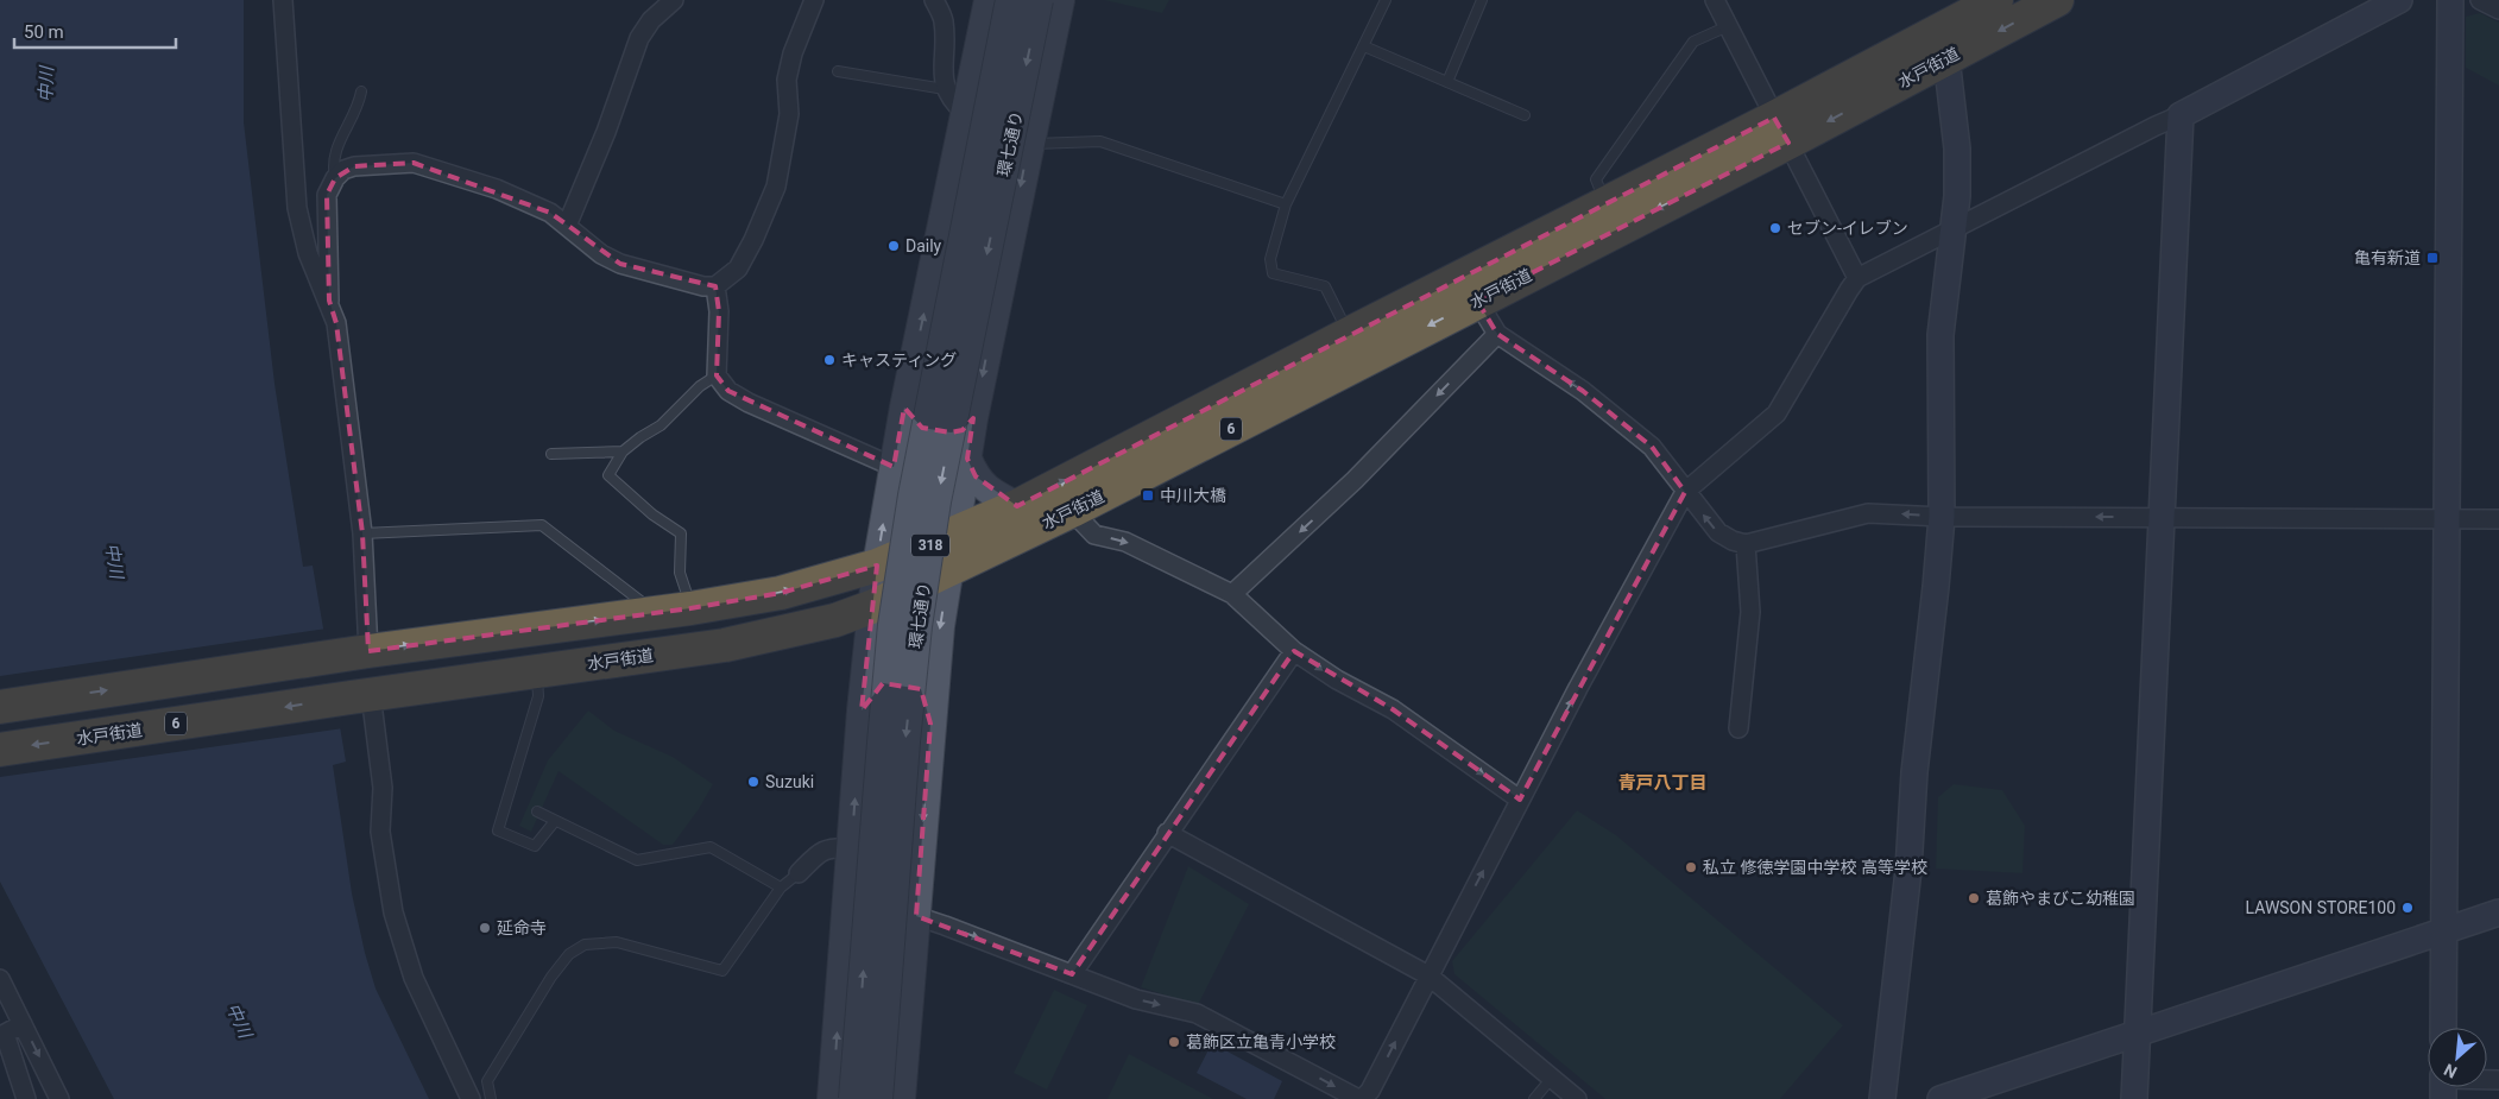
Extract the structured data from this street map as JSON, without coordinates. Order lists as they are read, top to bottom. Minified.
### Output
{"streets":{"highway":["水戸街道","6"],"main road":["環七通り","318"]},"districts":["青戸八丁目"],"water":["中川"],"places":{"other":["セブン-イレブン","Daily","キャスティング","Suzuki","私立 修徳学園中学校 高等学校","葛飾やまびこ幼稚園","LAWSON STORE100","延命寺","葛飾区立亀青小学校"],"transit":["亀有新道","中川大橋"]},"scale_bar":"50 m","north":"bottom left"}
